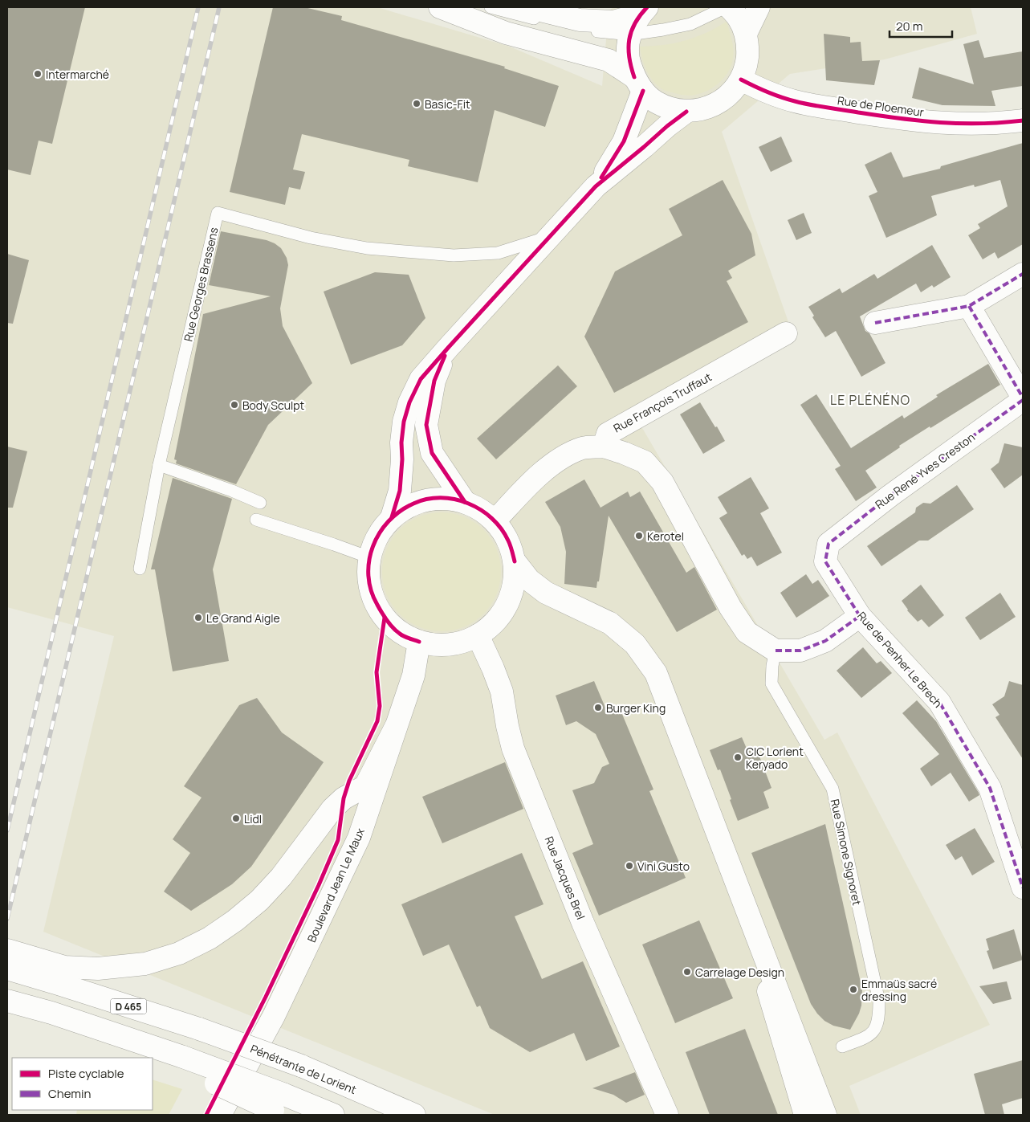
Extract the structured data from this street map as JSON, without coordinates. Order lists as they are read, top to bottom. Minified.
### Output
{"streets":{"main road":["Rue de Ploemeur","Rue François Truffaut","Rue René Yves Creston","Rue de Penher Le Brech","Rue Jacques Brel","Boulevard Jean Le Maux","D 465","Pénétrante de Lorient"],"lane":["Rue Georges Brassens","Rue Simone Signoret"]},"crossings":[["Rue René Yves Creston","Rue de Penher Le Brech"]],"districts":["LE PLÉNÉNO"],"places":["Intermarché","Basic-Fit","Body Sculpt","Kerotel","Le Grand Aigle","Burger King","CIC Lorient Keryado","Lidl","Vini Gusto","Carrelage Design","Emmaüs sacré dressing"],"legend":["Piste cyclable","Chemin"],"scale_bar":"20 m"}
